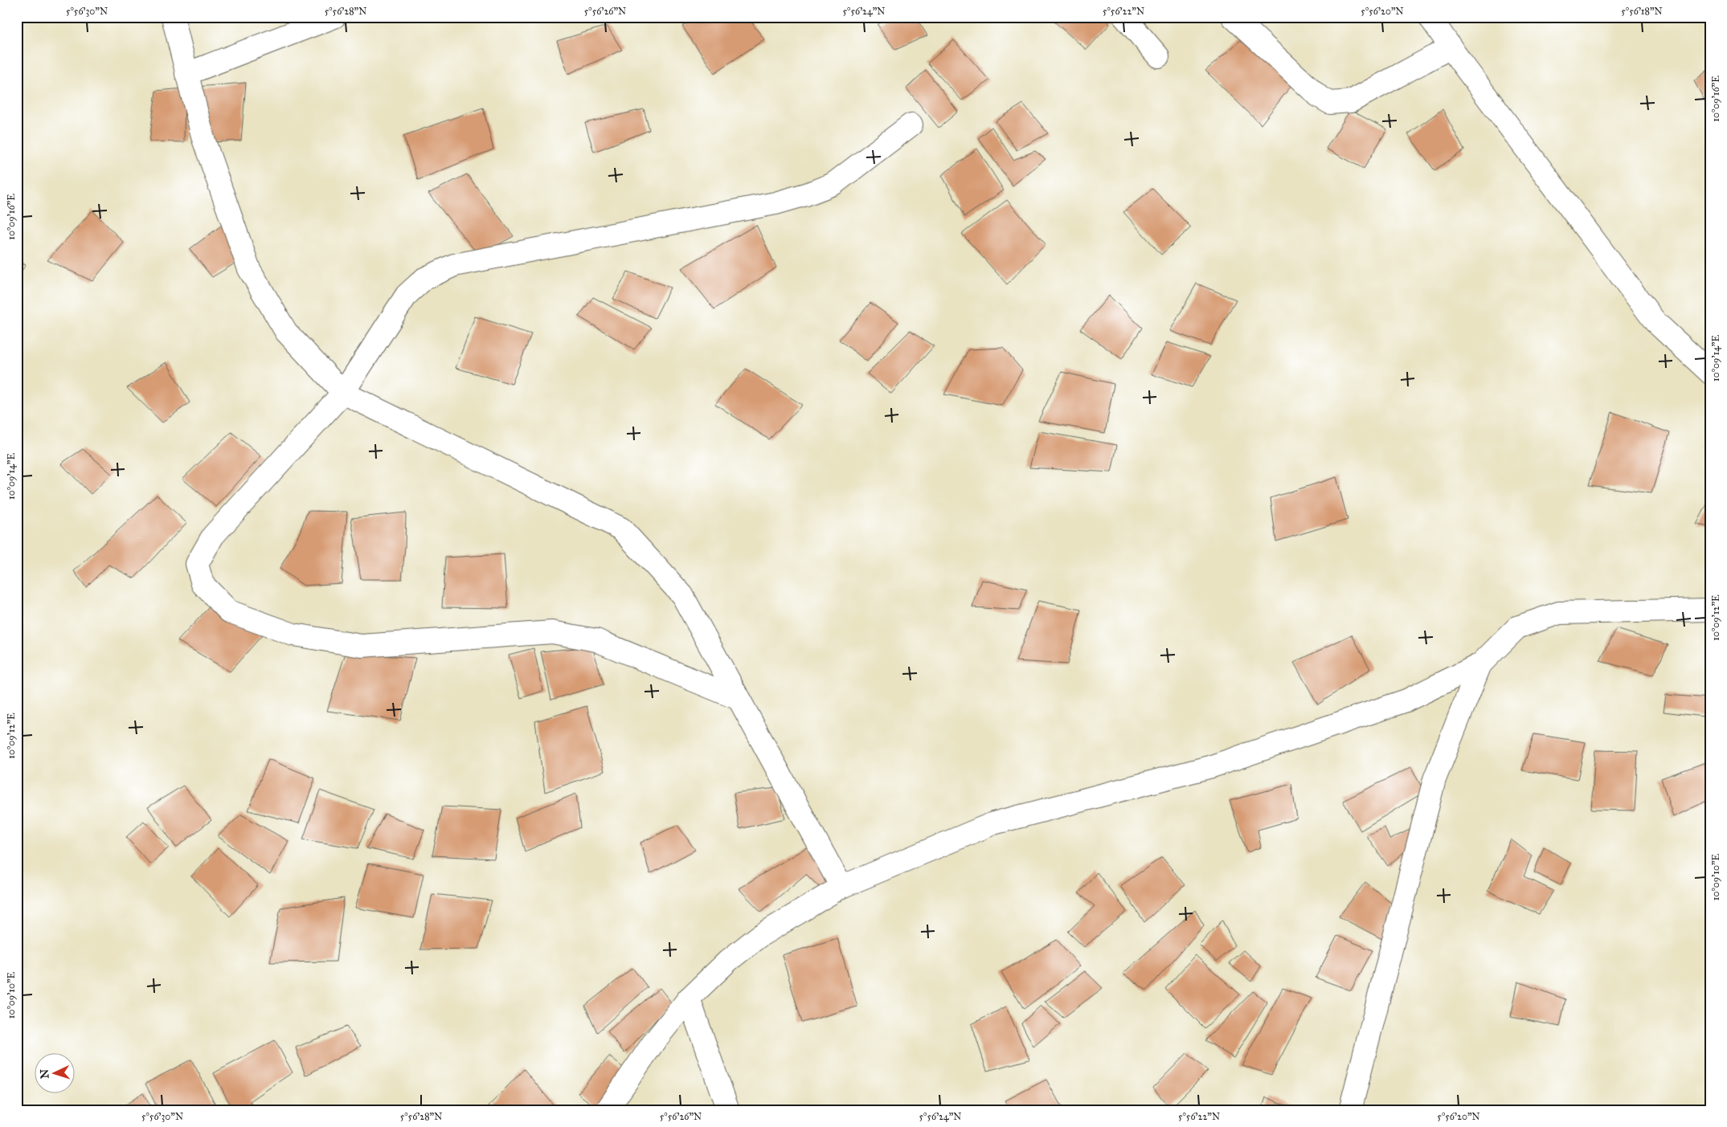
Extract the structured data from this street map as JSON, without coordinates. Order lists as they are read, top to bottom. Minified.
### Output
{"north":"left","coordinates":["5°56'30\"N","5°56'28\"N","5°56'26\"N","5°56'24\"N","5°56'22\"N","5°56'20\"N","5°56'18\"N","10°09'16\"E","10°09'14\"E","10°09'12\"E","10°09'10\"E"]}
